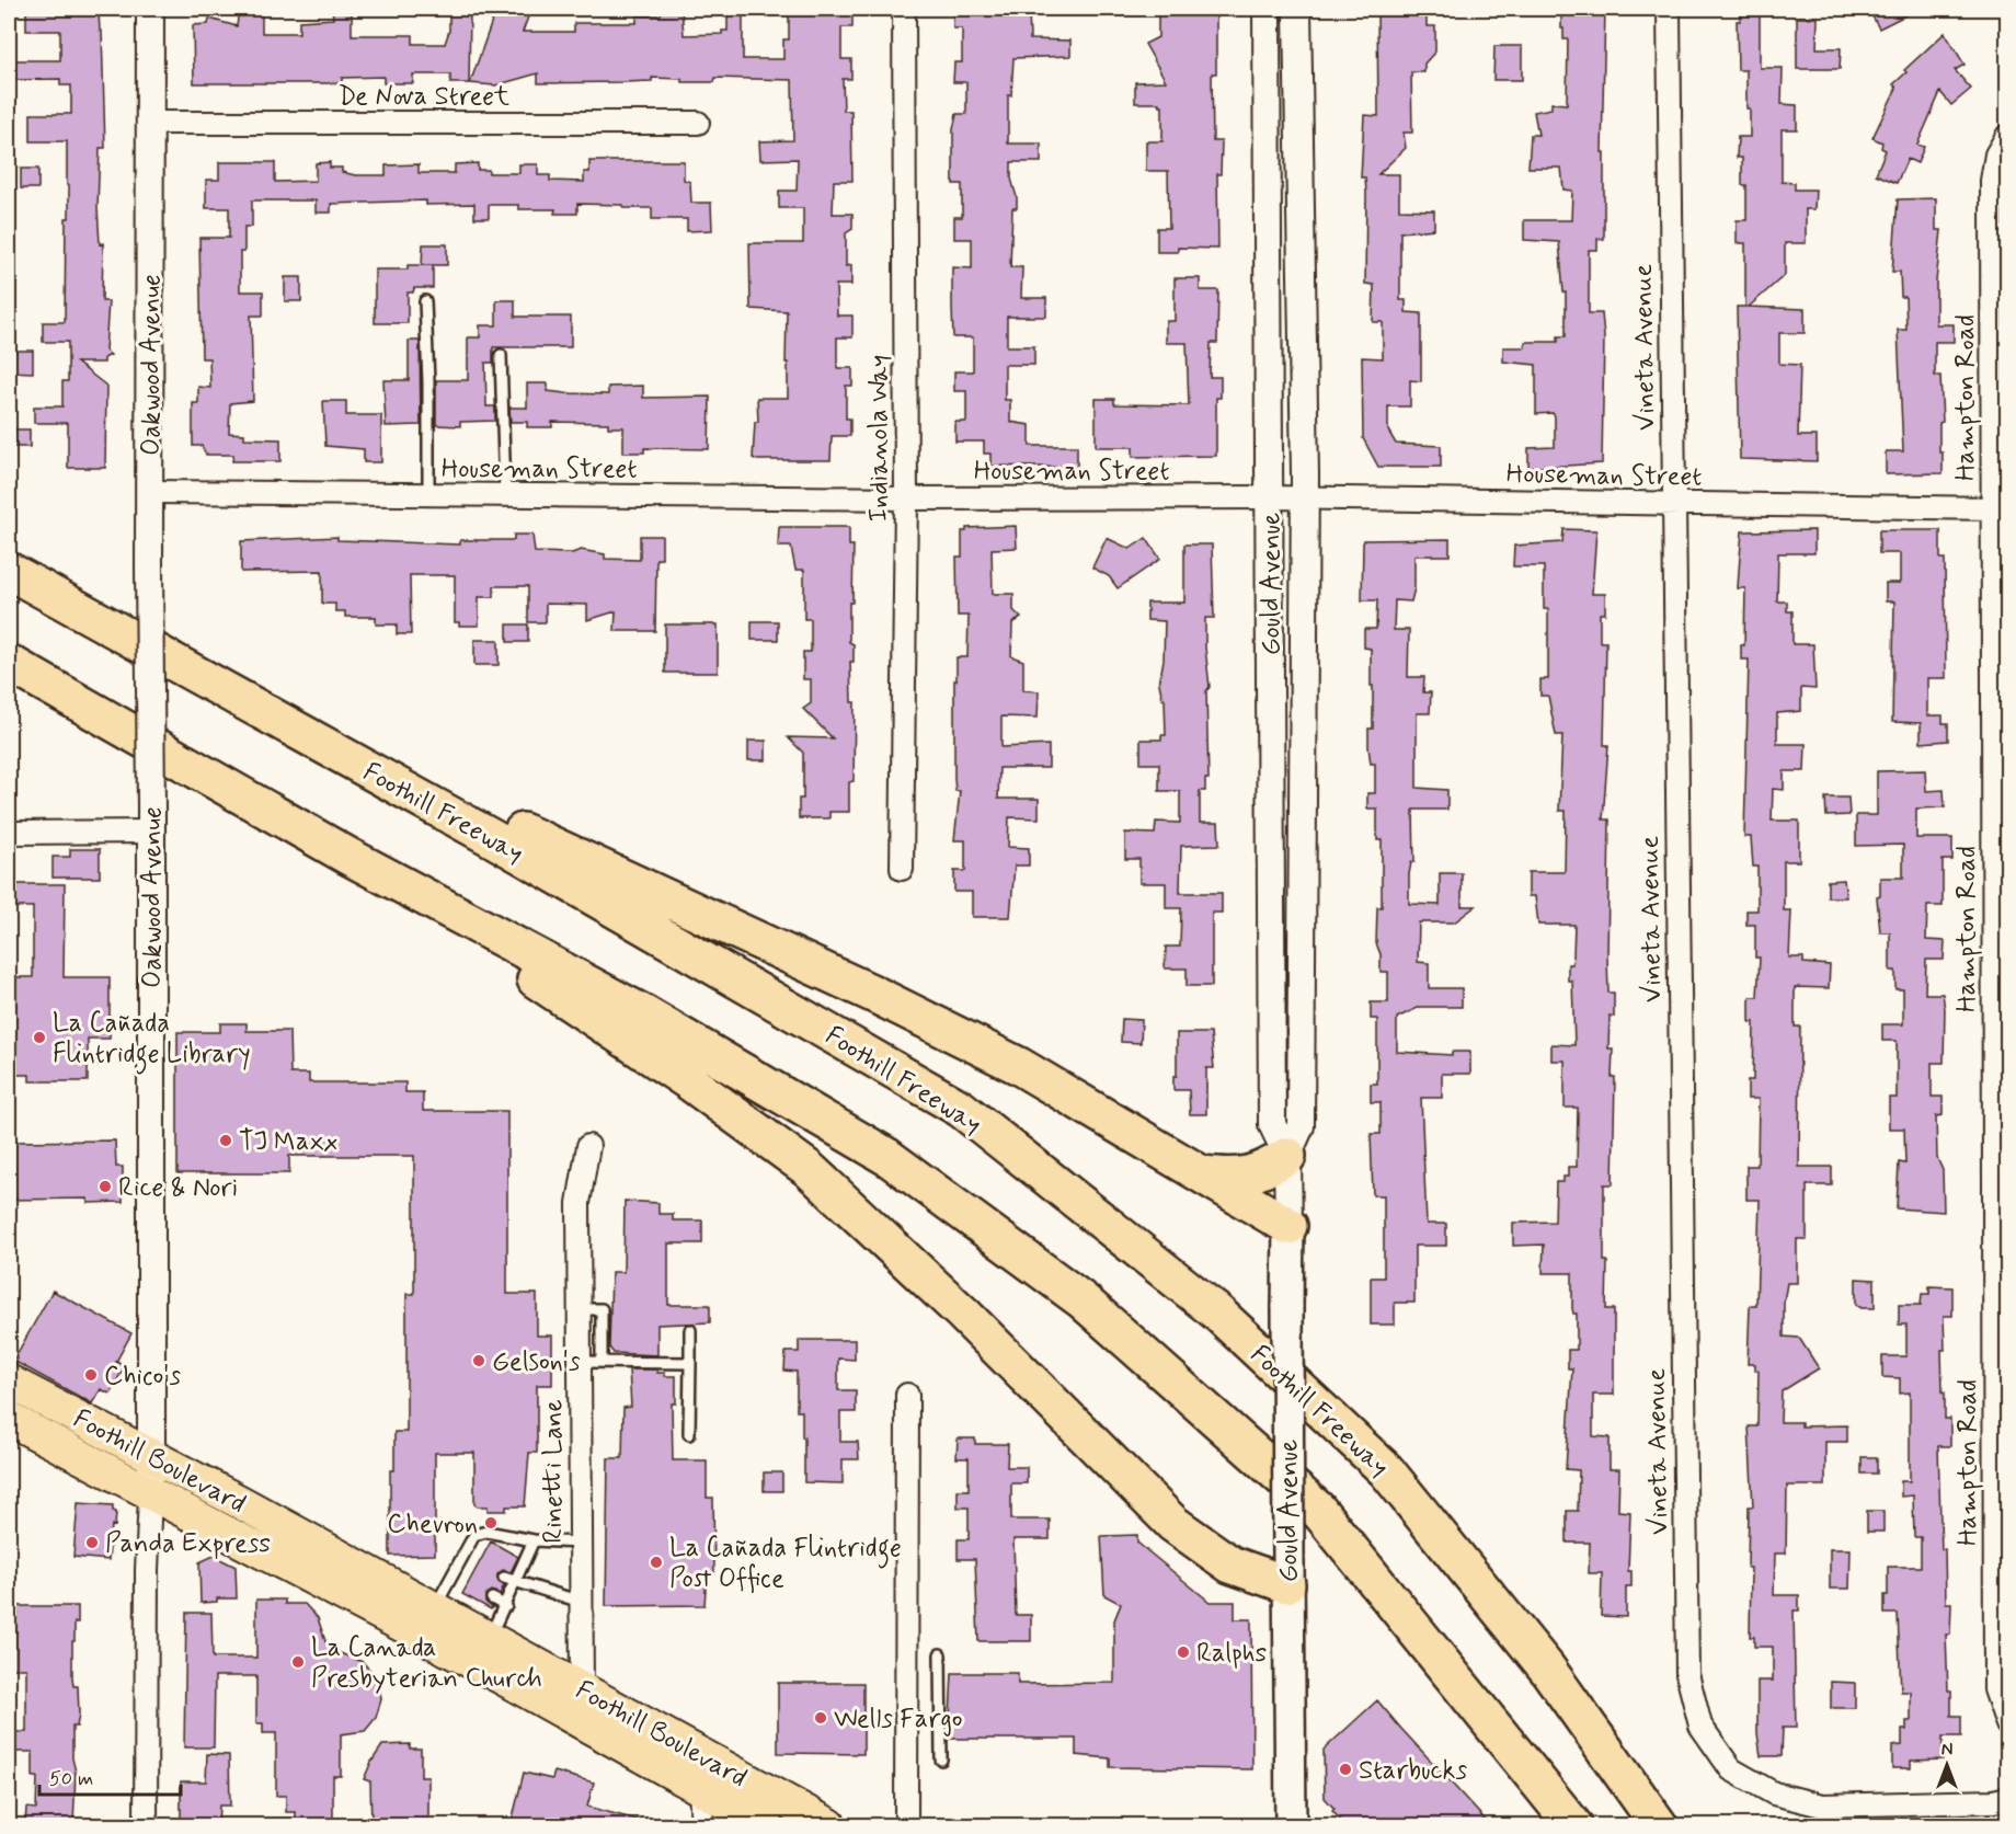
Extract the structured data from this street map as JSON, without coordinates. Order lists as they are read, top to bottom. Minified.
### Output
{"streets":{"highway":["Foothill Freeway"],"main road":["Gould Avenue","Foothill Boulevard"],"street":["De Nova Street","Vineta Avenue","Oakwood Avenue","Hampton Road","Indianola Way","Houseman Street","Rinetti Lane"]},"crossings":[["De Nova Street","Oakwood Avenue"],["Vineta Avenue","Houseman Street"],["Oakwood Avenue","Houseman Street"],["Oakwood Avenue","Foothill Boulevard"],["Hampton Road","Houseman Street"],["Indianola Way","Houseman Street"],["Houseman Street","Gould Avenue"],["Foothill Boulevard","Rinetti Lane"]],"places":["La Cañada Flintridge Library","TJ Maxx","Rice & Nori","Gelson's","Chico's","Chevron","Panda Express","La Cañada Flintridge Post Office","Ralphs","La Canada Presbyterian Church","Wells Fargo","Starbucks"],"scale_bar":"50 m","north":"top"}
